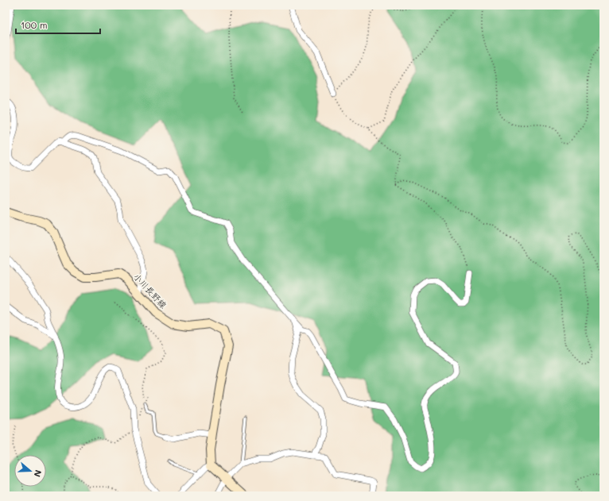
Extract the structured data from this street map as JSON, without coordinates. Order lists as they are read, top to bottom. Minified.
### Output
{"streets":{"main road":["小川長野線"]},"scale_bar":"100 m","north":"right"}
